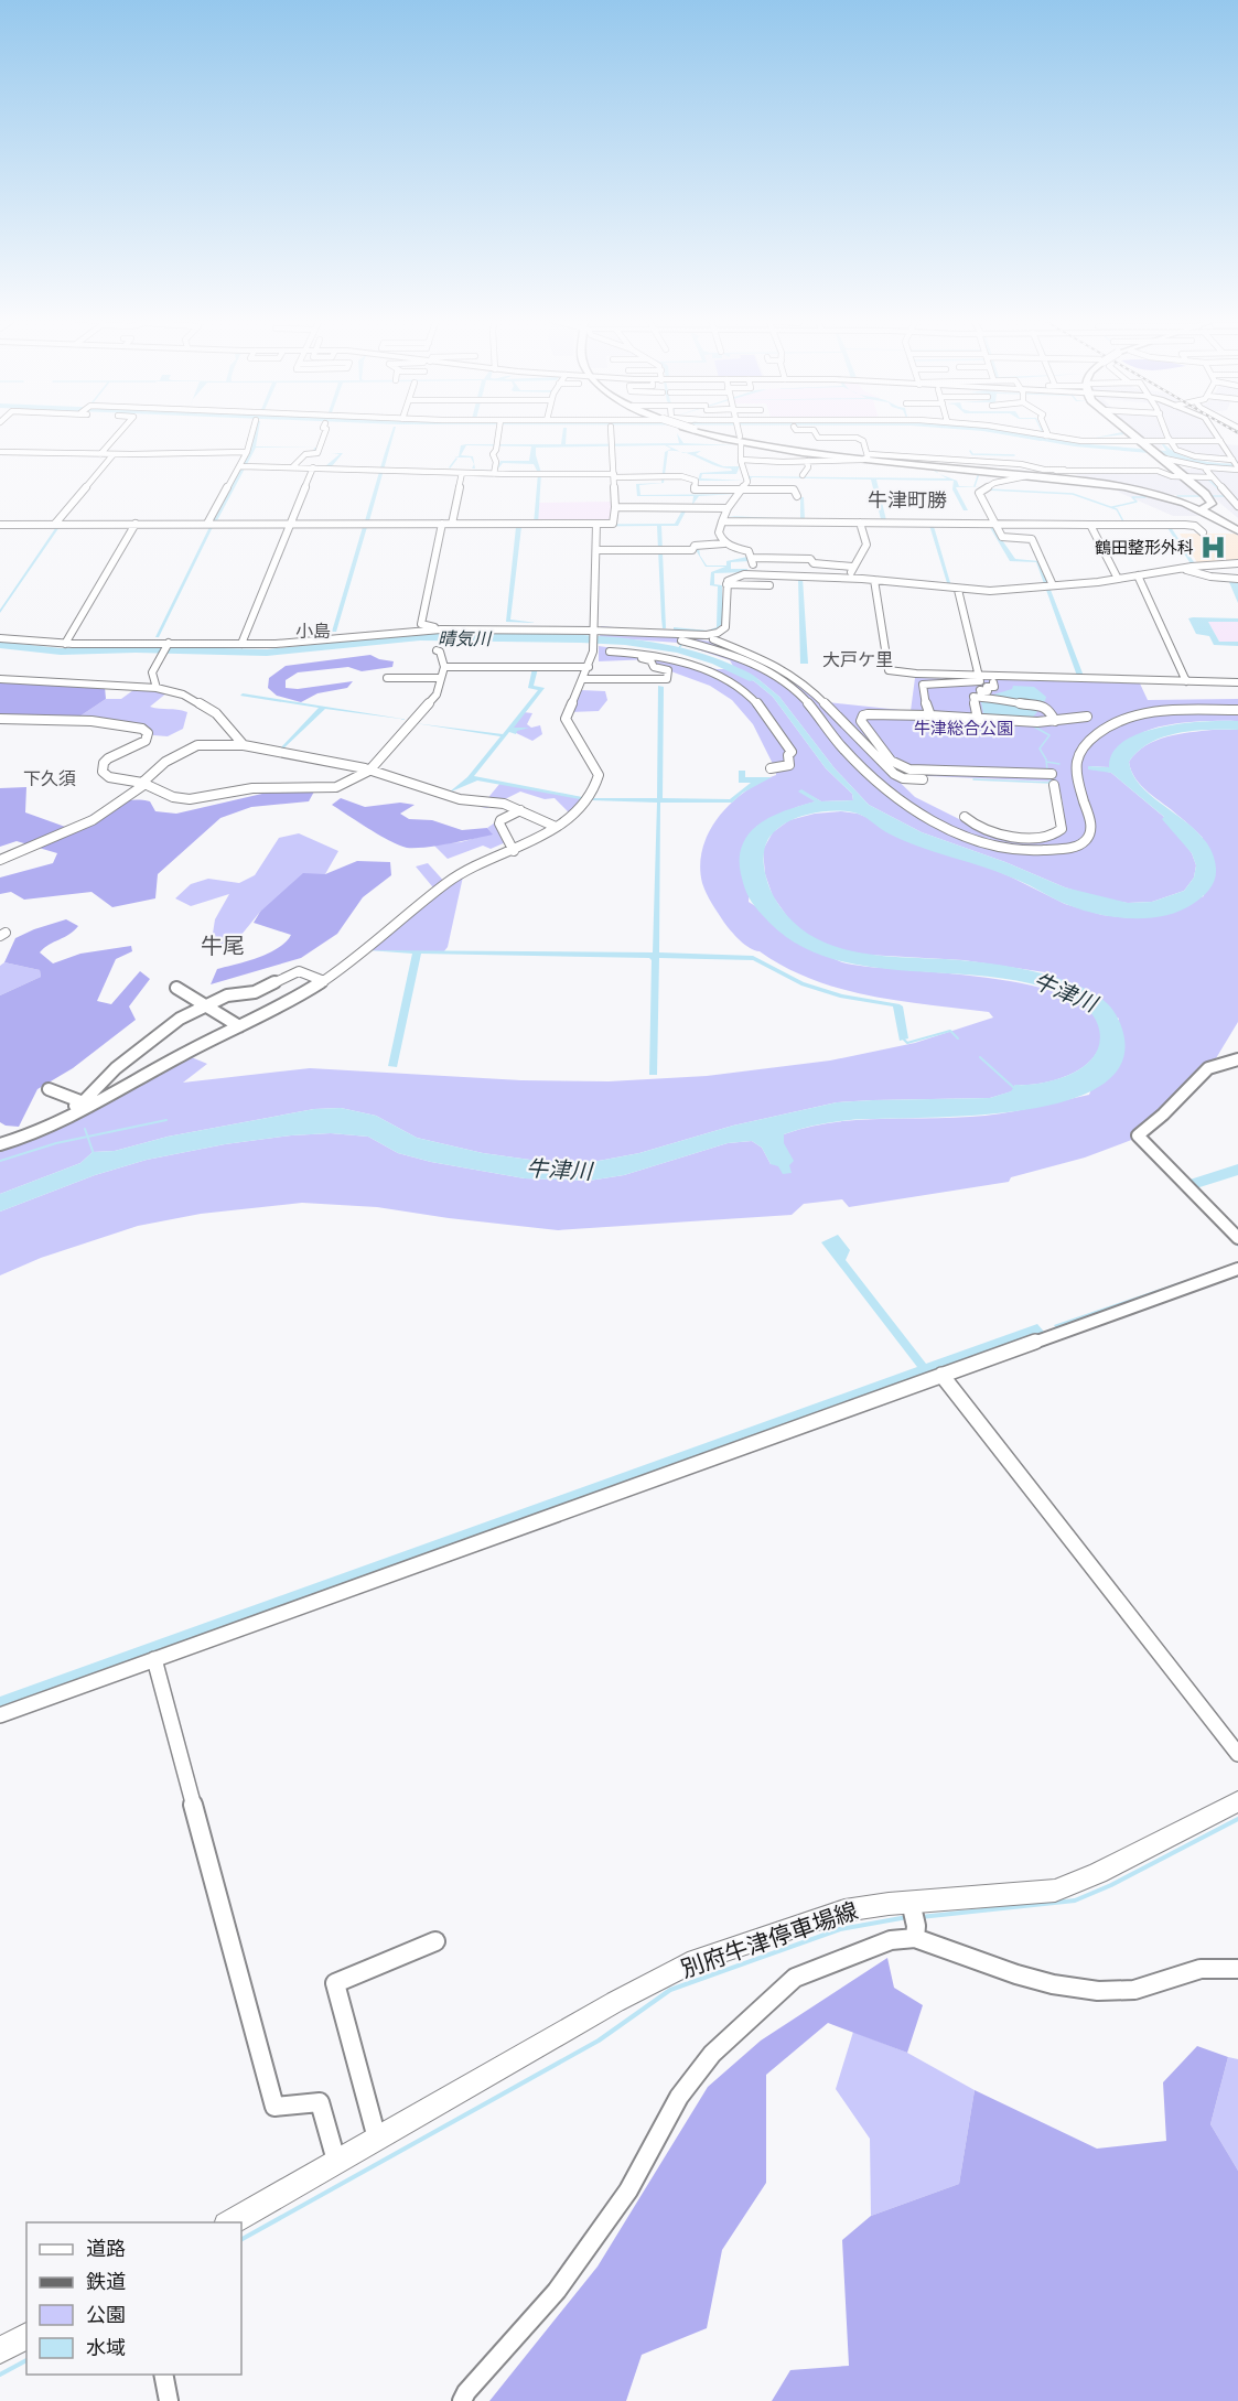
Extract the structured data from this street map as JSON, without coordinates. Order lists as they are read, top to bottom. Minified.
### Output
{"streets":{"main road":["別府牛津停車場線"]},"districts":["牛津町勝","小島","大戸ケ里","下久須","牛尾"],"water":["晴気川","牛津川"],"parks":["牛津総合公園"],"places":{"hospital":["鶴田整形外科"]},"legend":["道路","鉄道","公園","水域"]}
